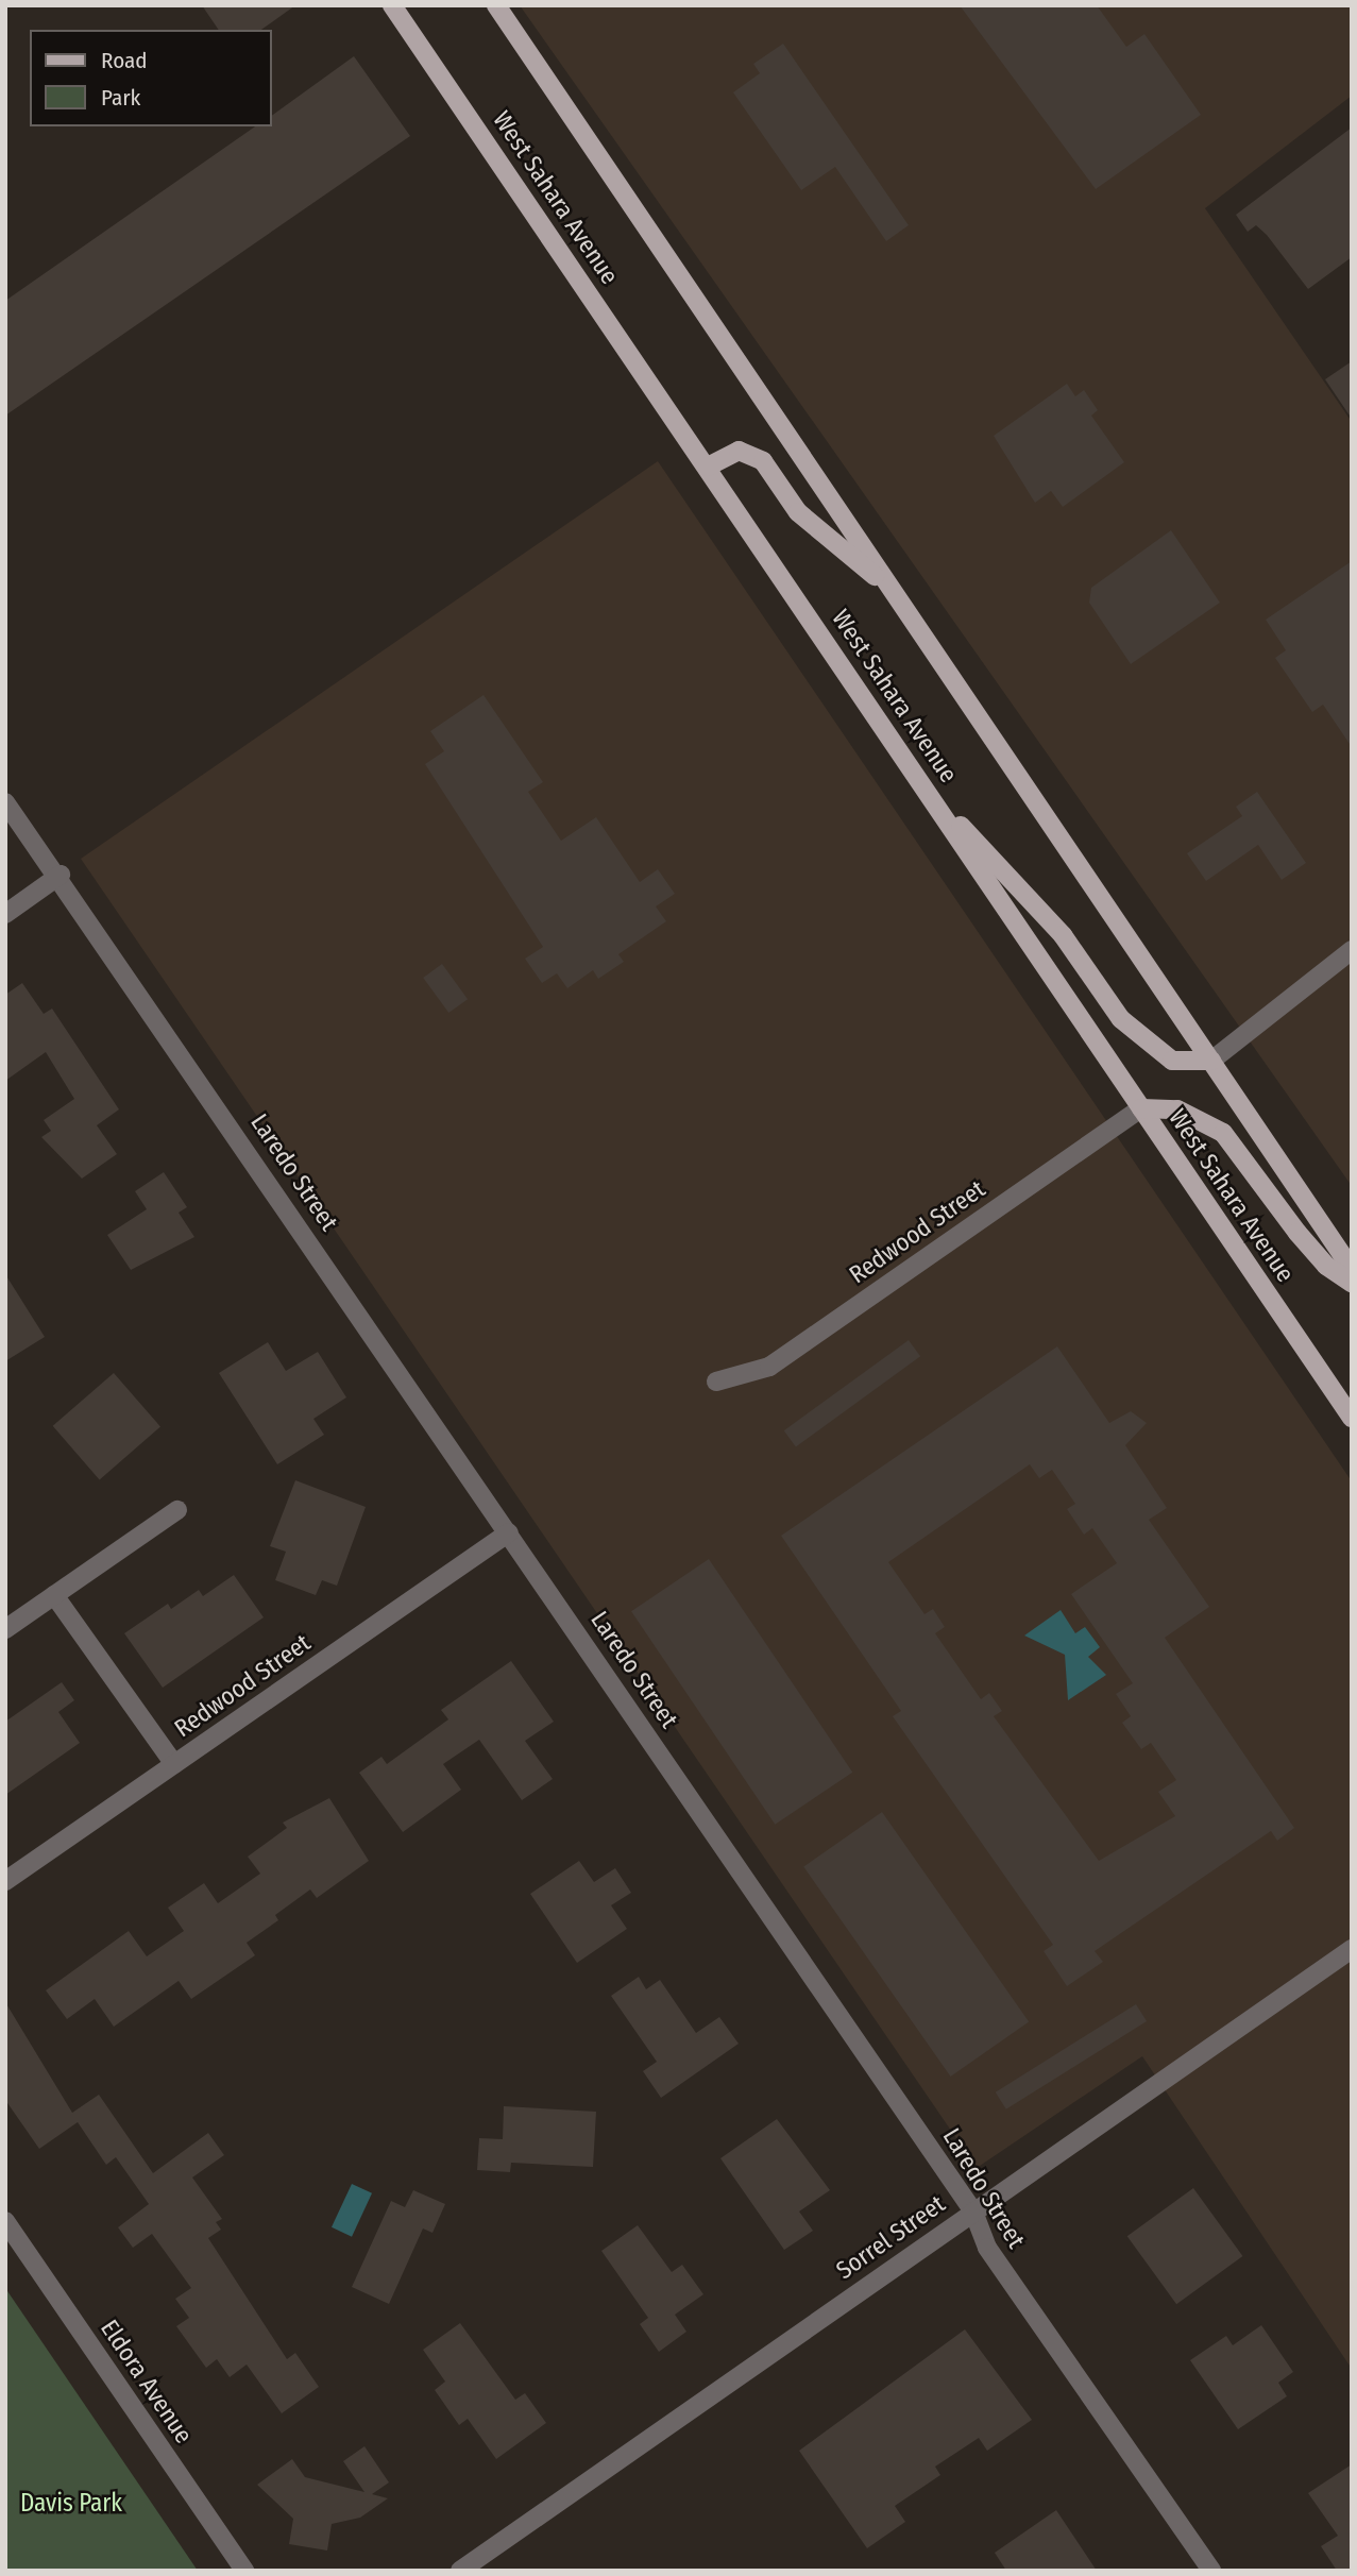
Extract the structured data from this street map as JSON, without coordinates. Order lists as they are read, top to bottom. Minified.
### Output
{"streets":{"main road":["West Sahara Avenue"],"street":["Laredo Street","Redwood Street","Sorrel Street","Eldora Avenue"]},"crossings":[["West Sahara Avenue","Redwood Street"],["Laredo Street","Redwood Street"],["Laredo Street","Sorrel Street"]],"parks":["Davis Park"],"legend":["Road","Park"]}
